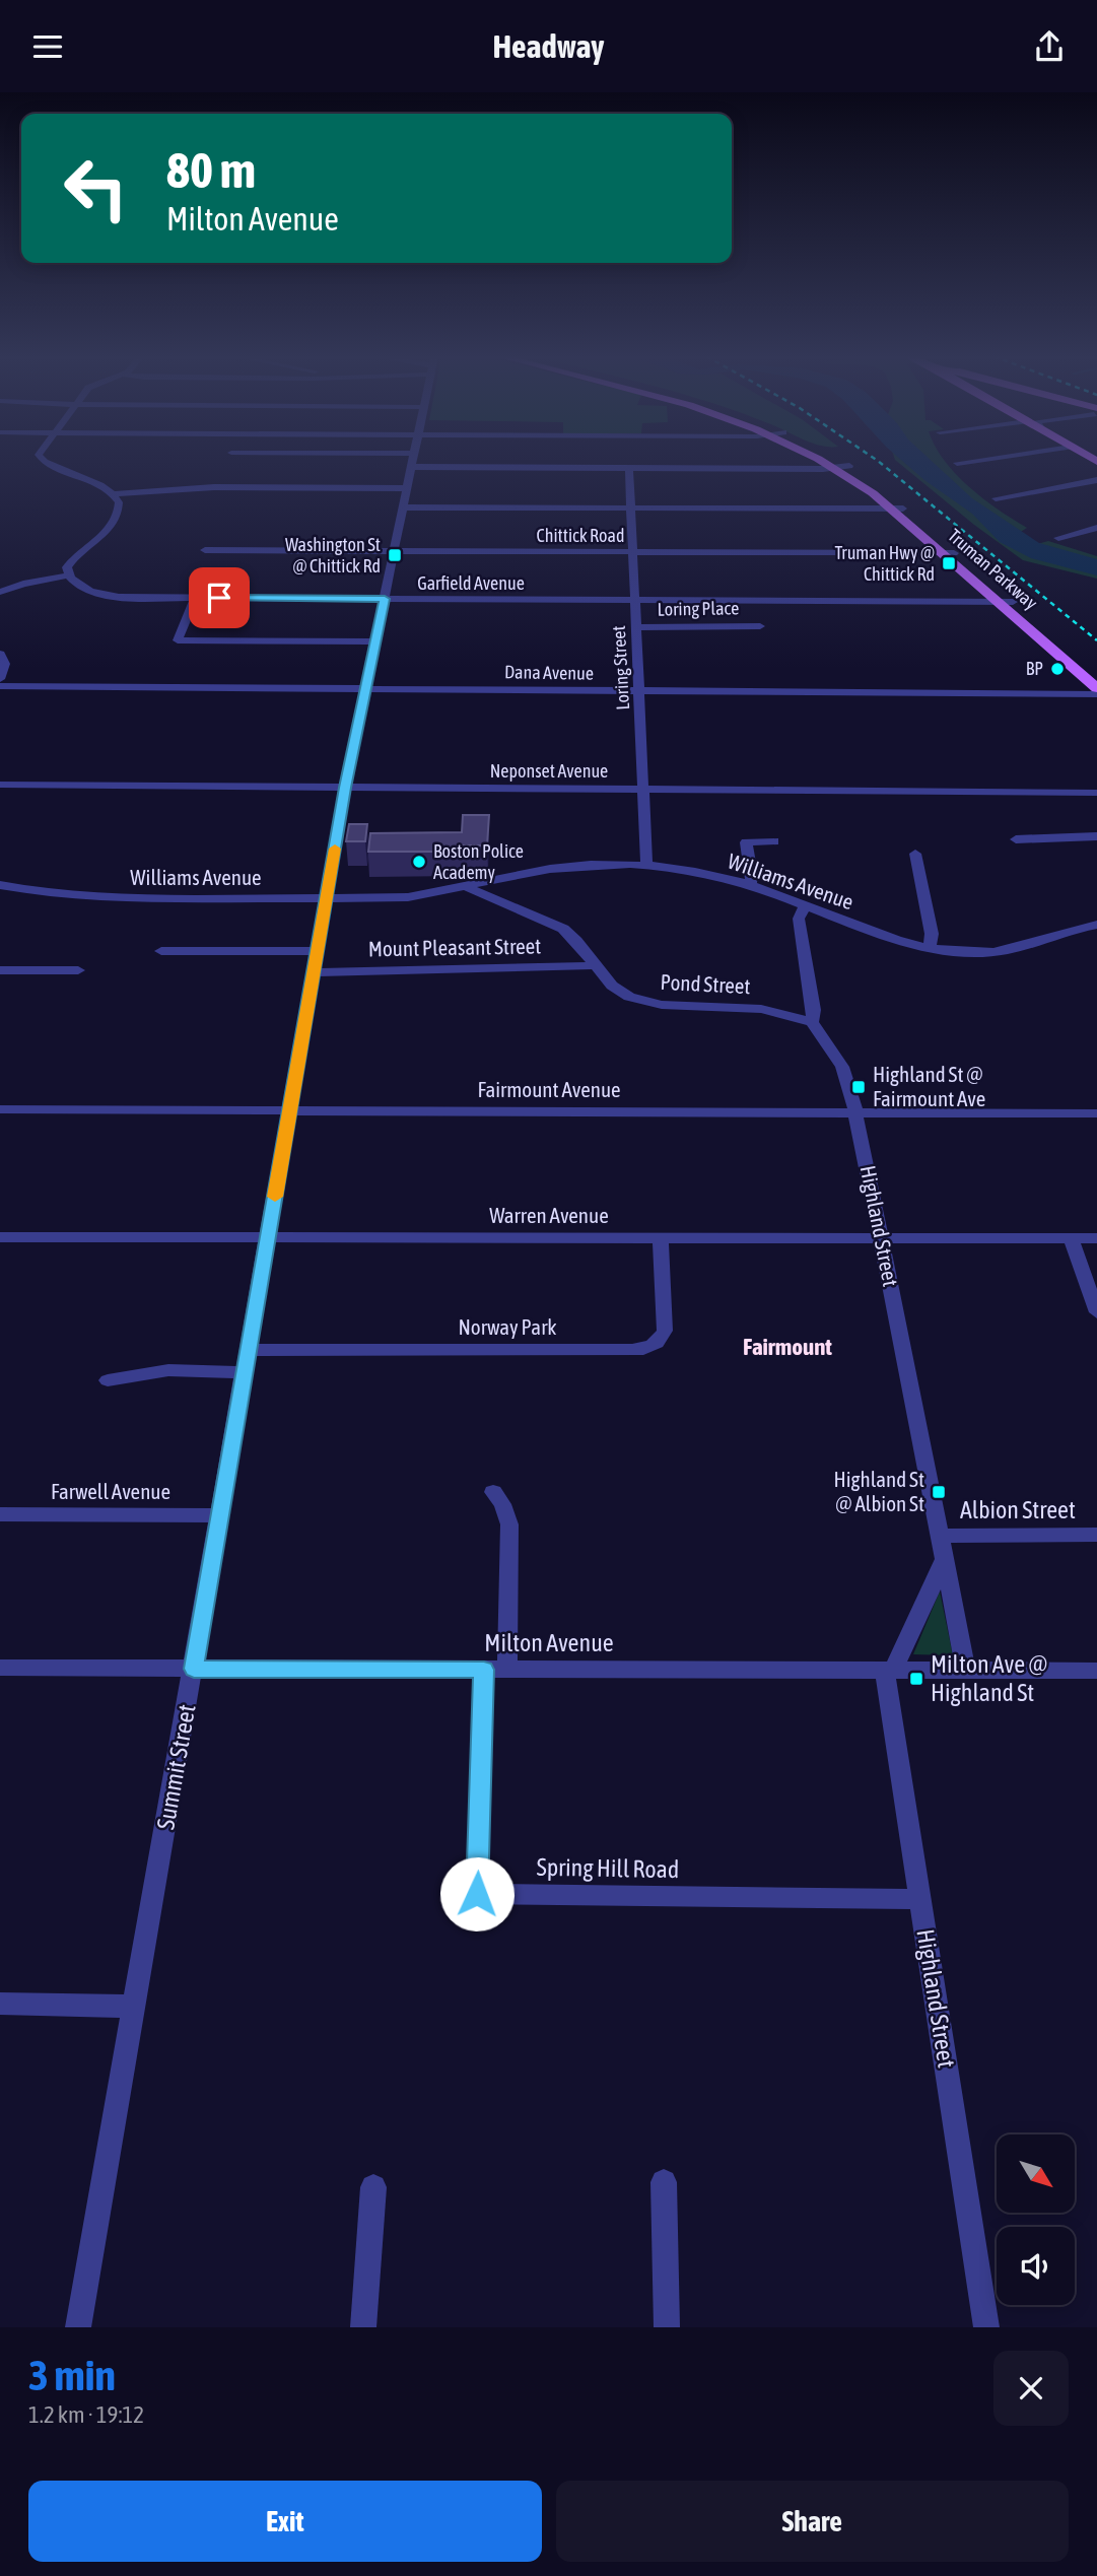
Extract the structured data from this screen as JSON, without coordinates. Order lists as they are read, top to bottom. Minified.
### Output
{"streets":{"main road":["Truman Parkway"],"street":["Chittick Road","Garfield Avenue","Loring Place","Loring Street","Dana Avenue","Neponset Avenue","Williams Avenue","Mount Pleasant Street","Pond Street","Fairmount Avenue","Warren Avenue","Highland Street","Norway Park","Farwell Avenue","Albion Street","Milton Avenue","Summit Street","Spring Hill Road"]},"crossings":[["Chittick Road","Truman Parkway"],["Chittick Road","Loring Street"],["Chittick Road","Summit Street"],["Truman Parkway","Garfield Avenue"],["Garfield Avenue","Loring Street"],["Garfield Avenue","Summit Street"],["Loring Place","Loring Street"],["Loring Street","Dana Avenue"],["Loring Street","Neponset Avenue"],["Loring Street","Williams Avenue"],["Dana Avenue","Summit Street"],["Neponset Avenue","Summit Street"],["Williams Avenue","Pond Street"],["Williams Avenue","Summit Street"],["Mount Pleasant Street","Pond Street"],["Mount Pleasant Street","Summit Street"],["Pond Street","Highland Street"],["Fairmount Avenue","Highland Street"],["Fairmount Avenue","Summit Street"],["Warren Avenue","Highland Street"],["Warren Avenue","Norway Park"],["Warren Avenue","Summit Street"],["Highland Street","Albion Street"],["Highland Street","Milton Avenue"],["Highland Street","Spring Hill Road"],["Norway Park","Summit Street"],["Farwell Avenue","Summit Street"],["Milton Avenue","Summit Street"],["Milton Avenue","Spring Hill Road"]],"districts":["Fairmount"],"places":{"transit":["Washington St @ Chittick Rd","Truman Hwy @ Chittick Rd","Highland St @ Fairmount Ave","Highland St @ Albion St","Milton Ave @ Highland St"],"other":["BP","Boston Police Academy"]},"north":"bottom right","page":{"header":"Headway","turn":["80 m","Milton Avenue"],"heading":["3 min","1.2 km · 19:12"],"buttons":["Exit","Share"]}}
